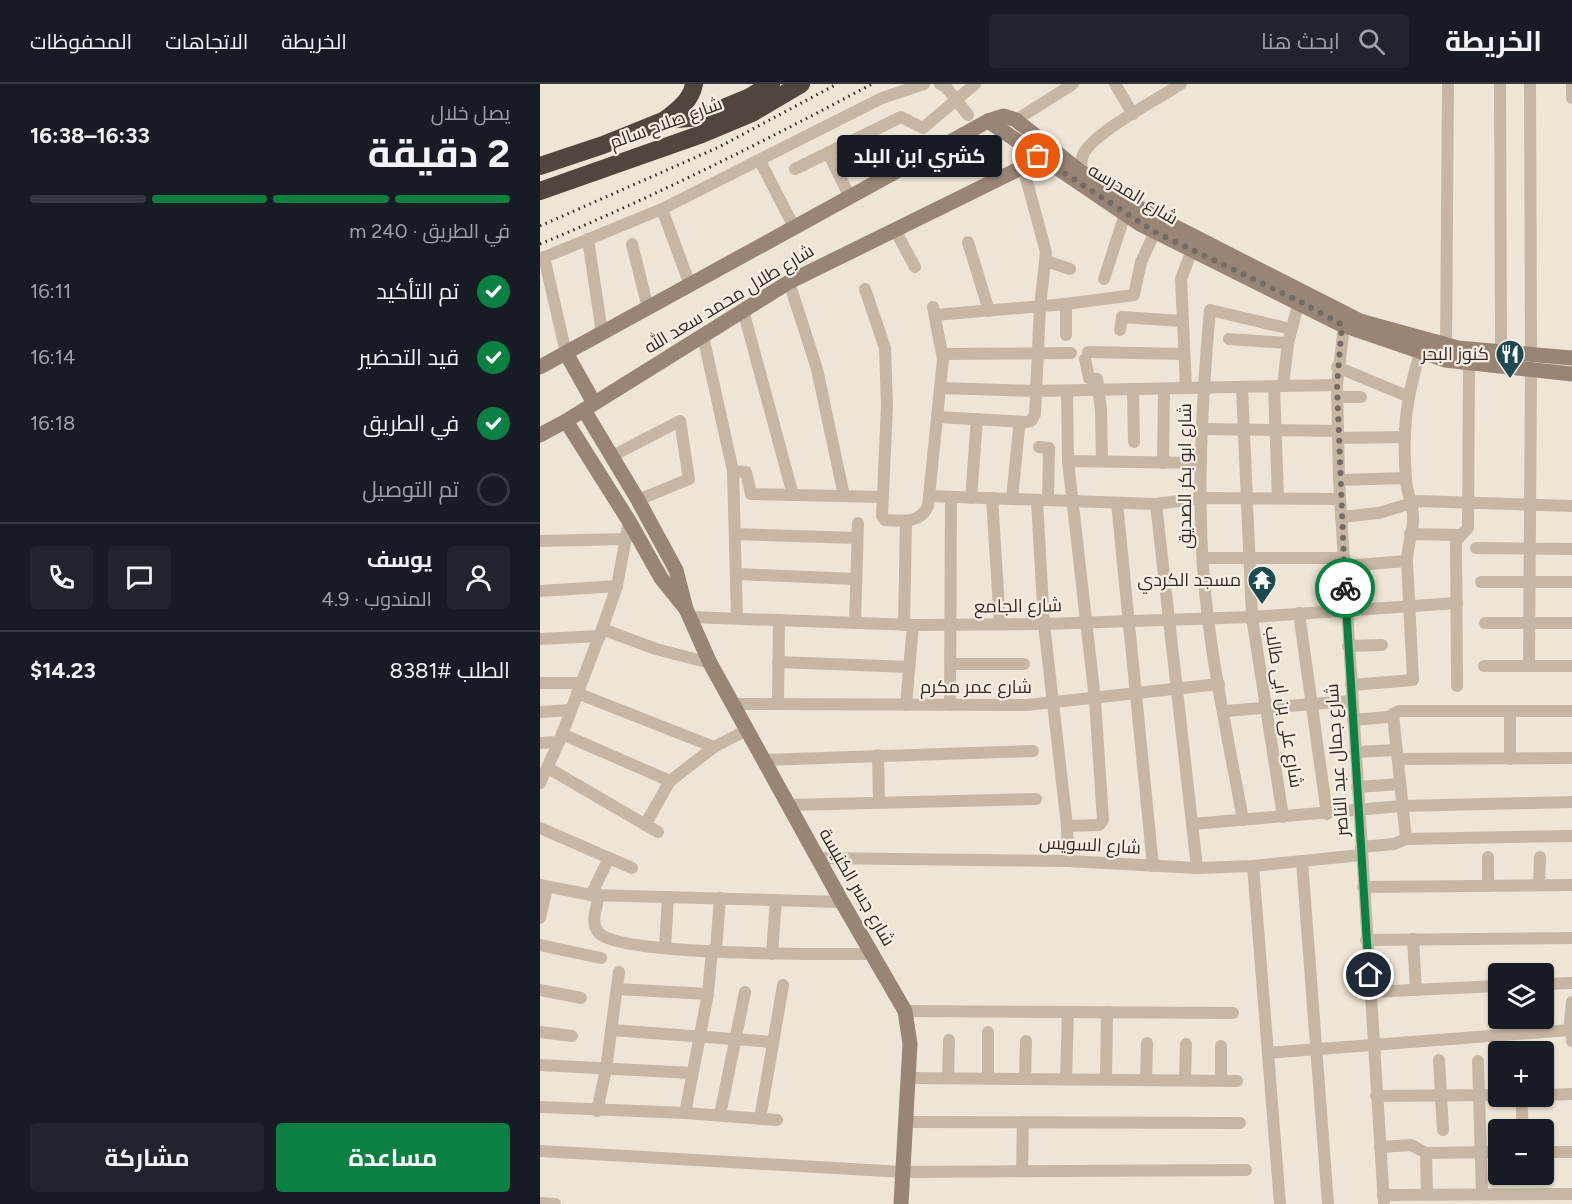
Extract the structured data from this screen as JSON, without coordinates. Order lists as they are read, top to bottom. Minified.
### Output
{"streets":{"highway":["شارع صلاح سالم"],"main road":["شارع المدرسه","شارع طلال محمد سعد الله","شارع جسر الكنيسة"],"street":["شارع ابو بكر الصديق","شارع الجامع","شارع عمر مكرم","شارع على بن ابى طالب","شارع جمال عبد الناصر","شارع السويس"]},"crossings":[["شارع المدرسه","شارع طلال محمد سعد الله"],["شارع المدرسه","شارع جمال عبد الناصر"],["شارع طلال محمد سعد الله","شارع جسر الكنيسة"],["شارع ابو بكر الصديق","شارع الجامع"],["شارع ابو بكر الصديق","شارع عمر مكرم"],["شارع الجامع","شارع على بن ابى طالب"],["شارع الجامع","شارع جمال عبد الناصر"],["شارع الجامع","شارع جسر الكنيسة"],["شارع عمر مكرم","شارع جسر الكنيسة"],["شارع جمال عبد الناصر","شارع السويس"],["شارع السويس","شارع جسر الكنيسة"]],"places":{"other":["كشري ابن البلد"],"restaurant":["كنوز البحر"],"temple":["مسجد الكردي"]},"page":{"header":"الخريطة","search":"ابحث هنا","nav":["الخريطة","الاتجاهات","المحفوظات"],"heading":["2 دقيقة","يصل خلال","16:33–16:38"],"panel":["يوسف","المندوب · 4.9","الطلب #8381","$14.23"],"bubble":"كشري ابن البلد","bar":"في الطريق · 240 m","list":[["تم التأكيد","16:11"],["قيد التحضير","16:14"],["في الطريق","16:18"],"تم التوصيل"],"map_buttons":["+","−"],"buttons":["مساعدة","مشاركة"]}}
